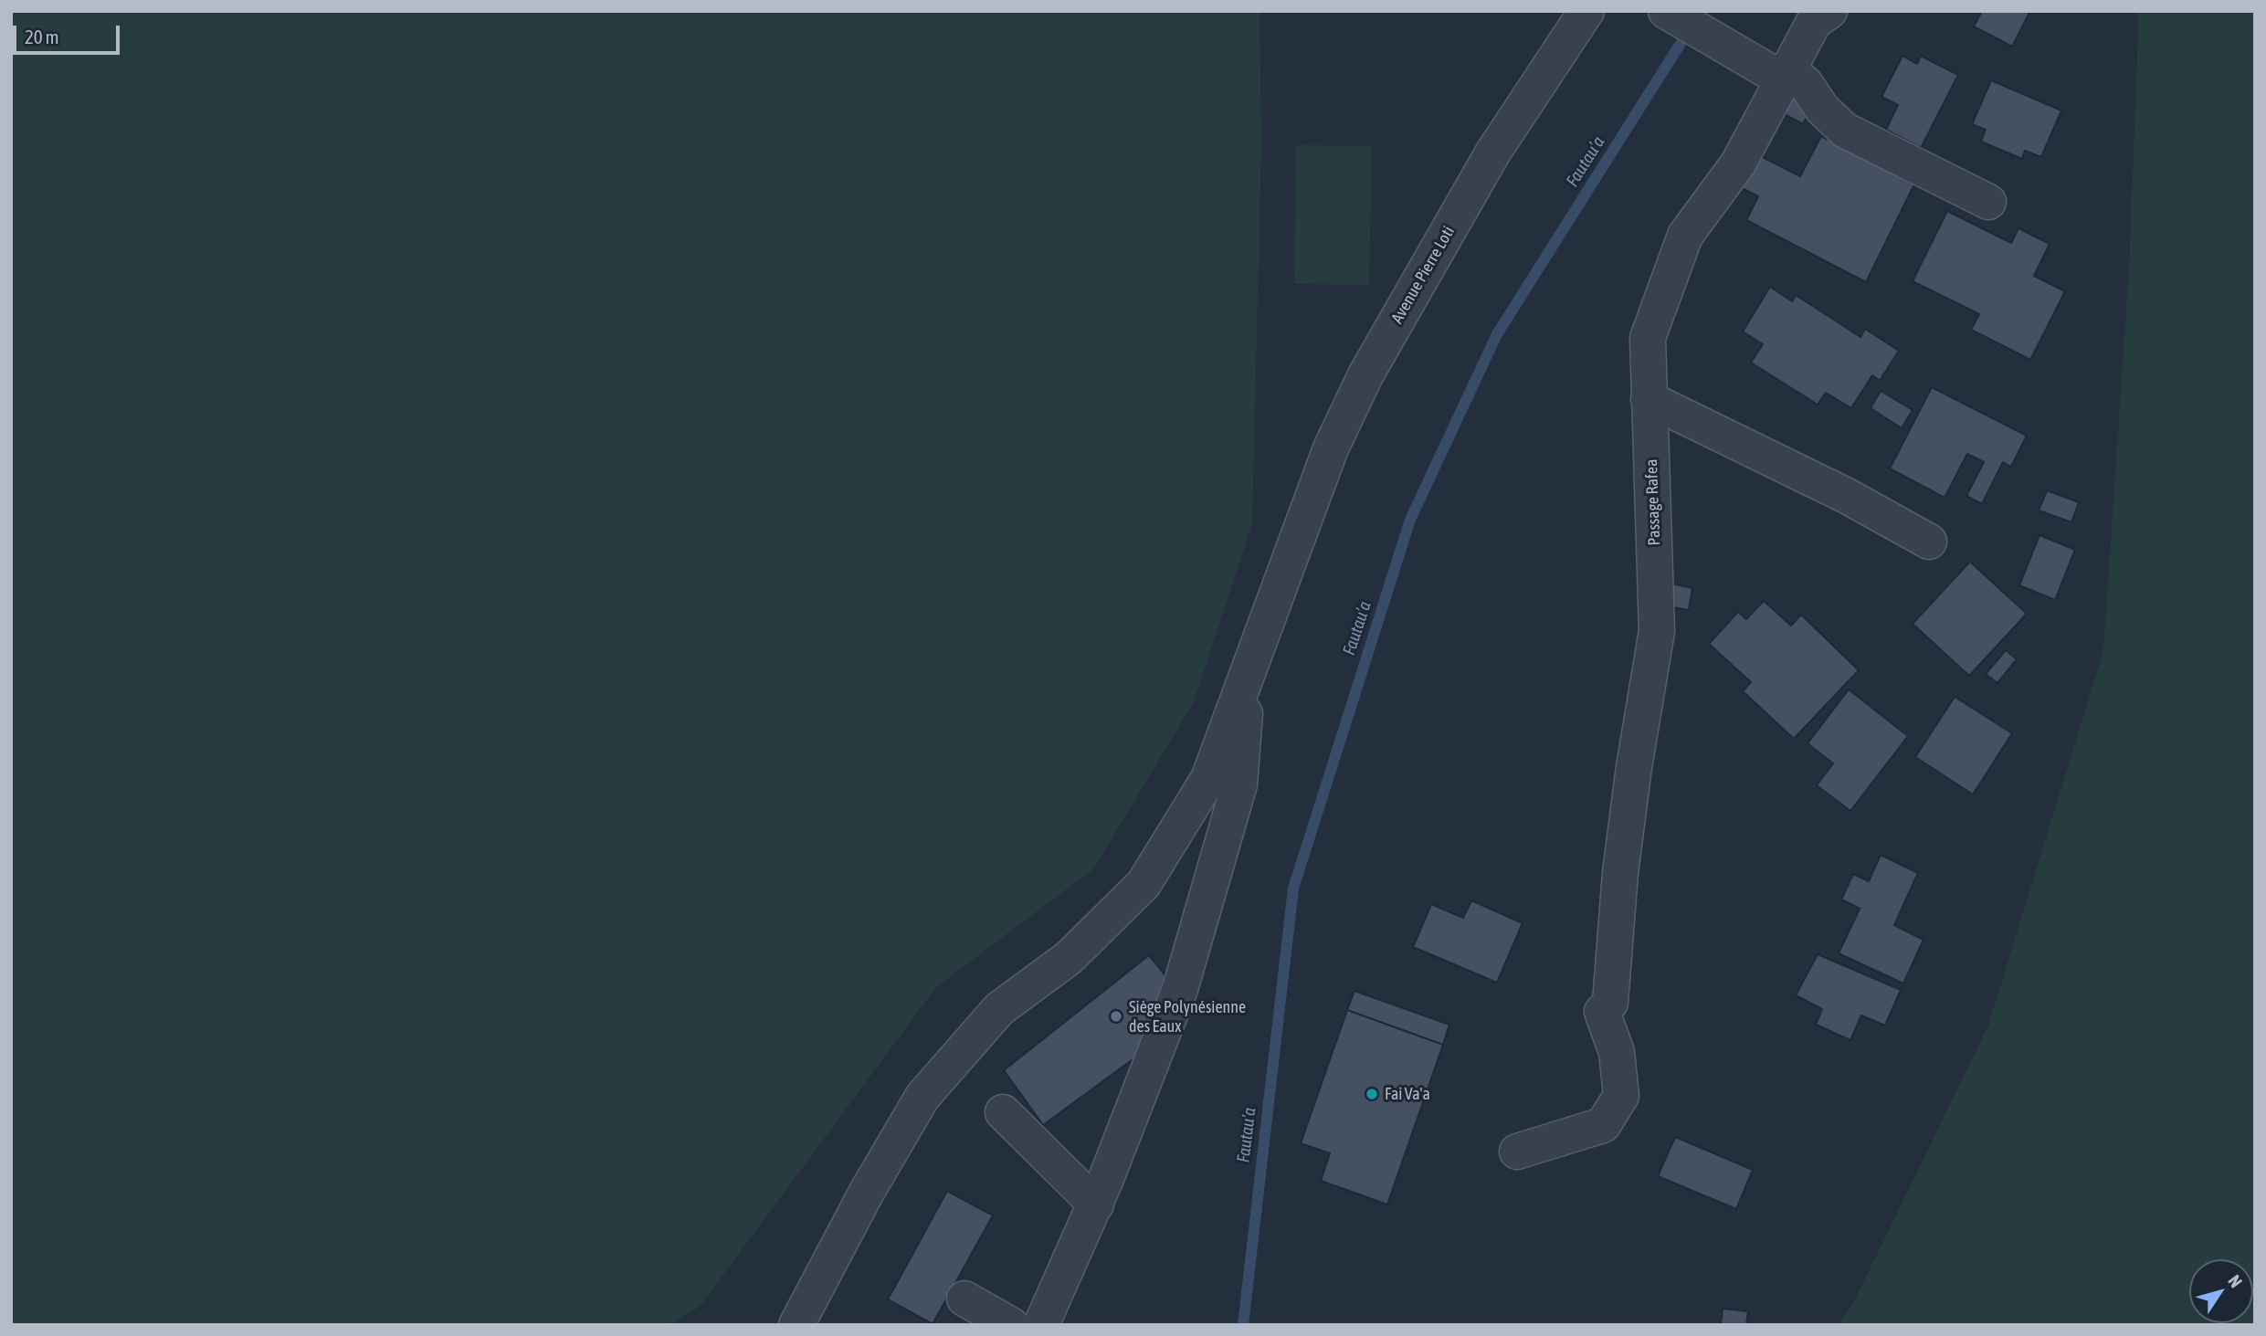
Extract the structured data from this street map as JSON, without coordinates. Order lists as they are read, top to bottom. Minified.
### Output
{"streets":{"street":["Avenue Pierre Loti","Passage Rafea"]},"water":["Fautau’a"],"places":["Siège Polynésienne des Eaux","Fai Va'a"],"scale_bar":"20 m","north":"top right"}
